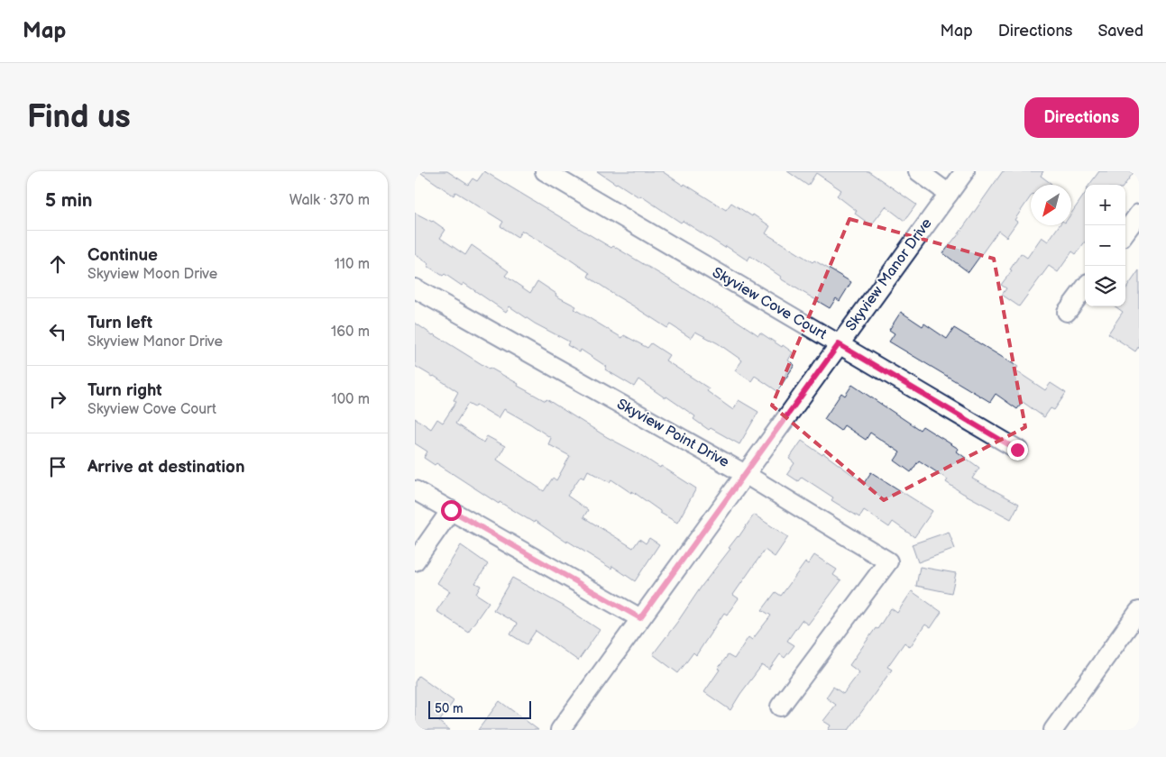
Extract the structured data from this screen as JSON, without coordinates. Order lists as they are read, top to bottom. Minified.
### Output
{"streets":{"street":["Skyview Manor Drive","Skyview Cove Court","Skyview Point Drive"]},"crossings":[["Skyview Manor Drive","Skyview Cove Court"],["Skyview Manor Drive","Skyview Point Drive"]],"scale_bar":"50 m","north":"bottom left","page":{"header":"Map","nav":["Map","Directions","Saved"],"buttons":"Directions","title":"Find us","heading":["5 min","Walk · 370 m"],"map_buttons":["+","−"],"list":[["Continue","Skyview Moon Drive","110 m"],["Turn left","Skyview Manor Drive","160 m"],["Turn right","Skyview Cove Court","100 m"],"Arrive at destination"],"scale":"50 m"}}
